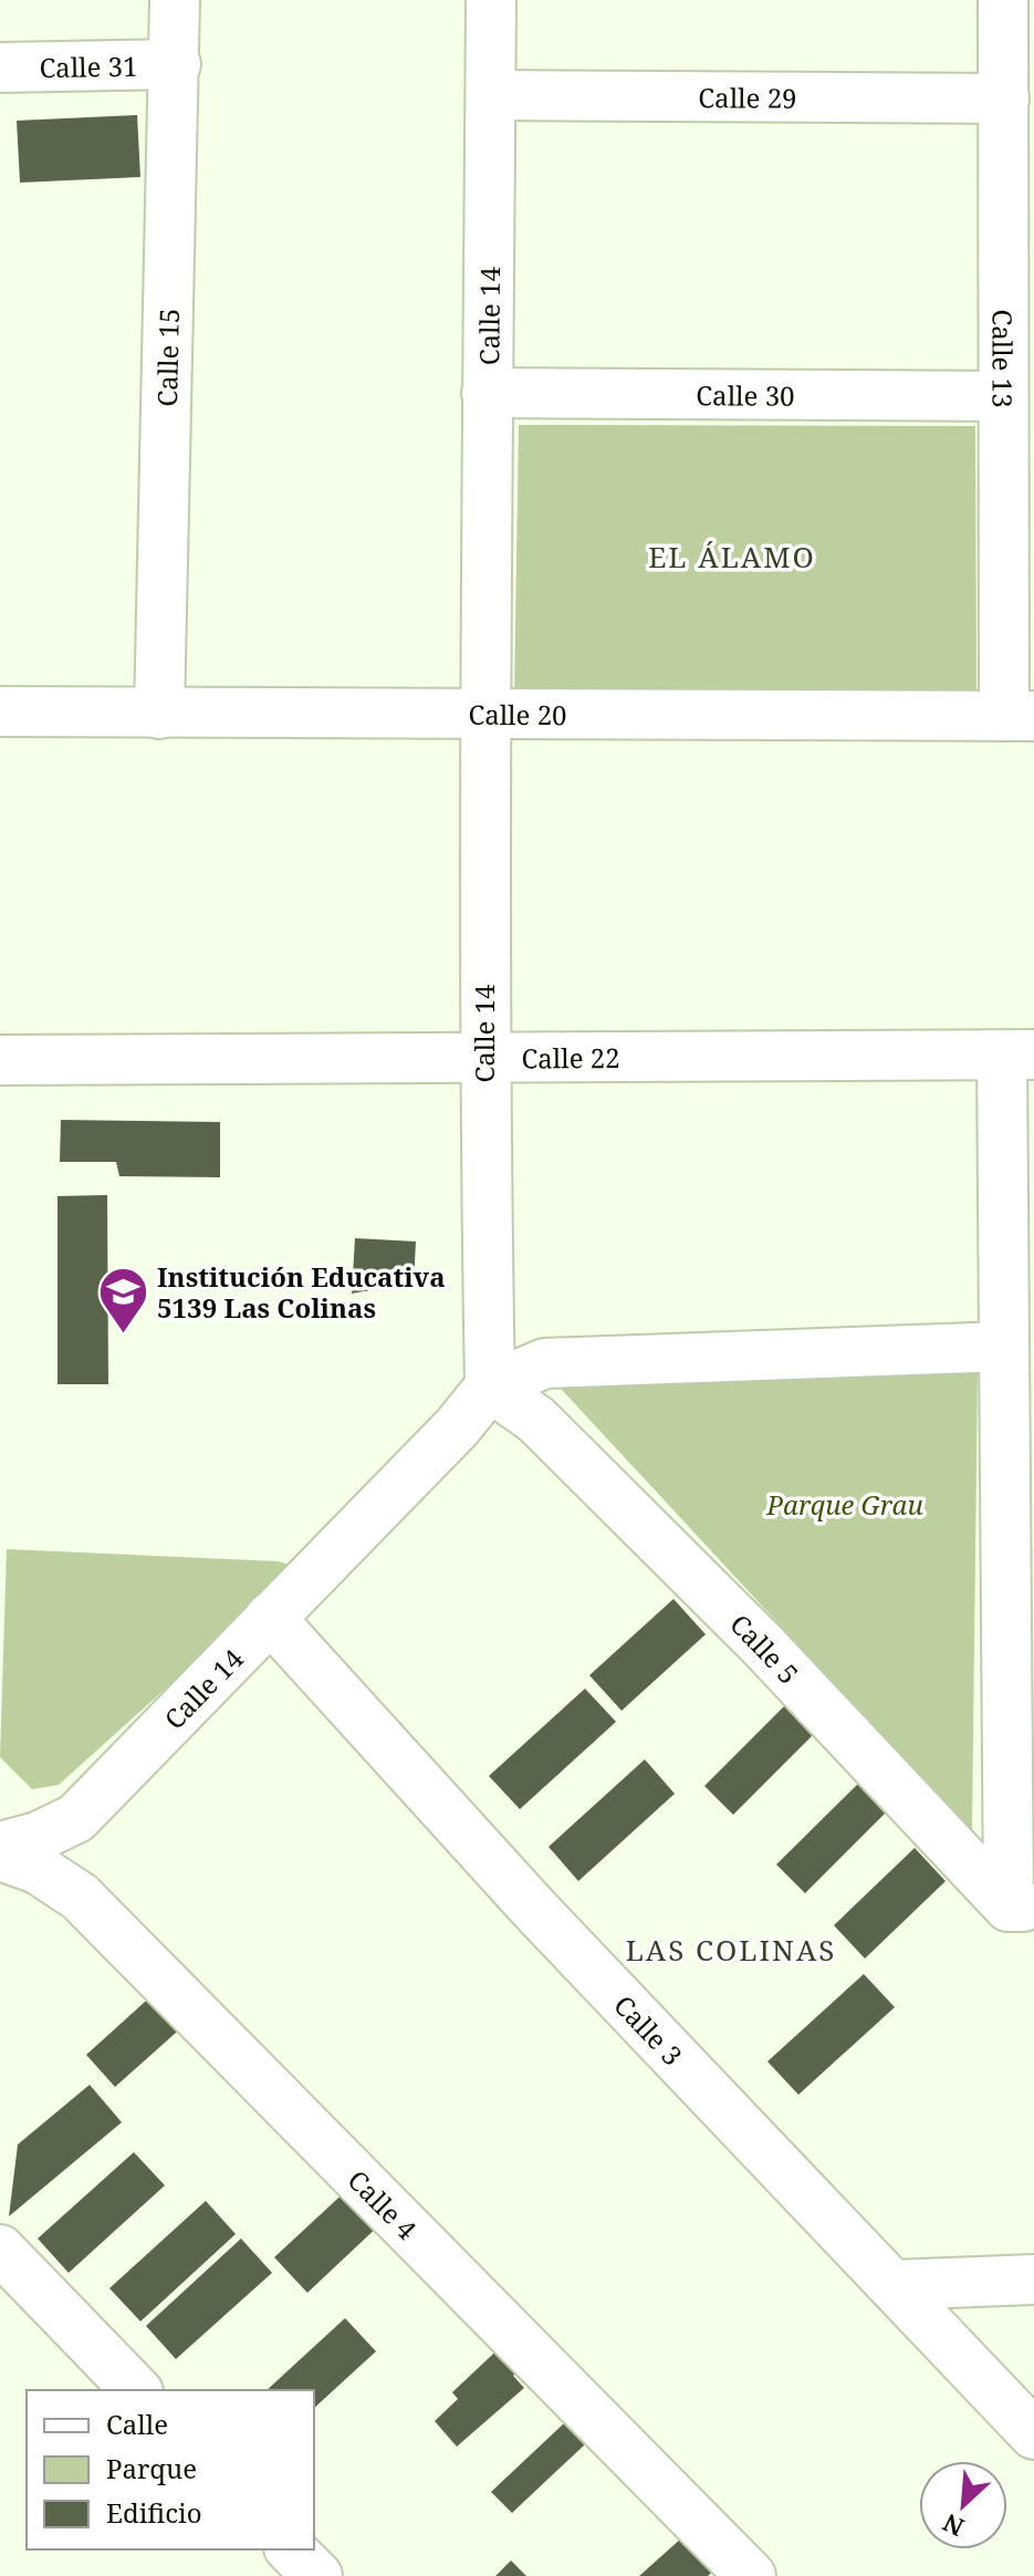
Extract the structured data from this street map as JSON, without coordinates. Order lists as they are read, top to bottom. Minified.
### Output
{"streets":{"street":["Calle 31","Calle 29","Calle 14","Calle 15","Calle 13","Calle 30","Calle 20","Calle 22","Calle 5","Calle 3","Calle 4"]},"crossings":[["Calle 31","Calle 15"],["Calle 29","Calle 14"],["Calle 29","Calle 13"],["Calle 14","Calle 30"],["Calle 14","Calle 20"],["Calle 14","Calle 22"],["Calle 14","Calle 5"],["Calle 14","Calle 3"],["Calle 15","Calle 20"],["Calle 13","Calle 30"],["Calle 13","Calle 20"]],"districts":["EL ÁLAMO","LAS COLINAS"],"parks":["Parque Grau"],"places":{"school or university":["Institución Educativa 5139 Las Colinas"]},"legend":["Calle","Parque","Edificio"],"north":"bottom left"}
